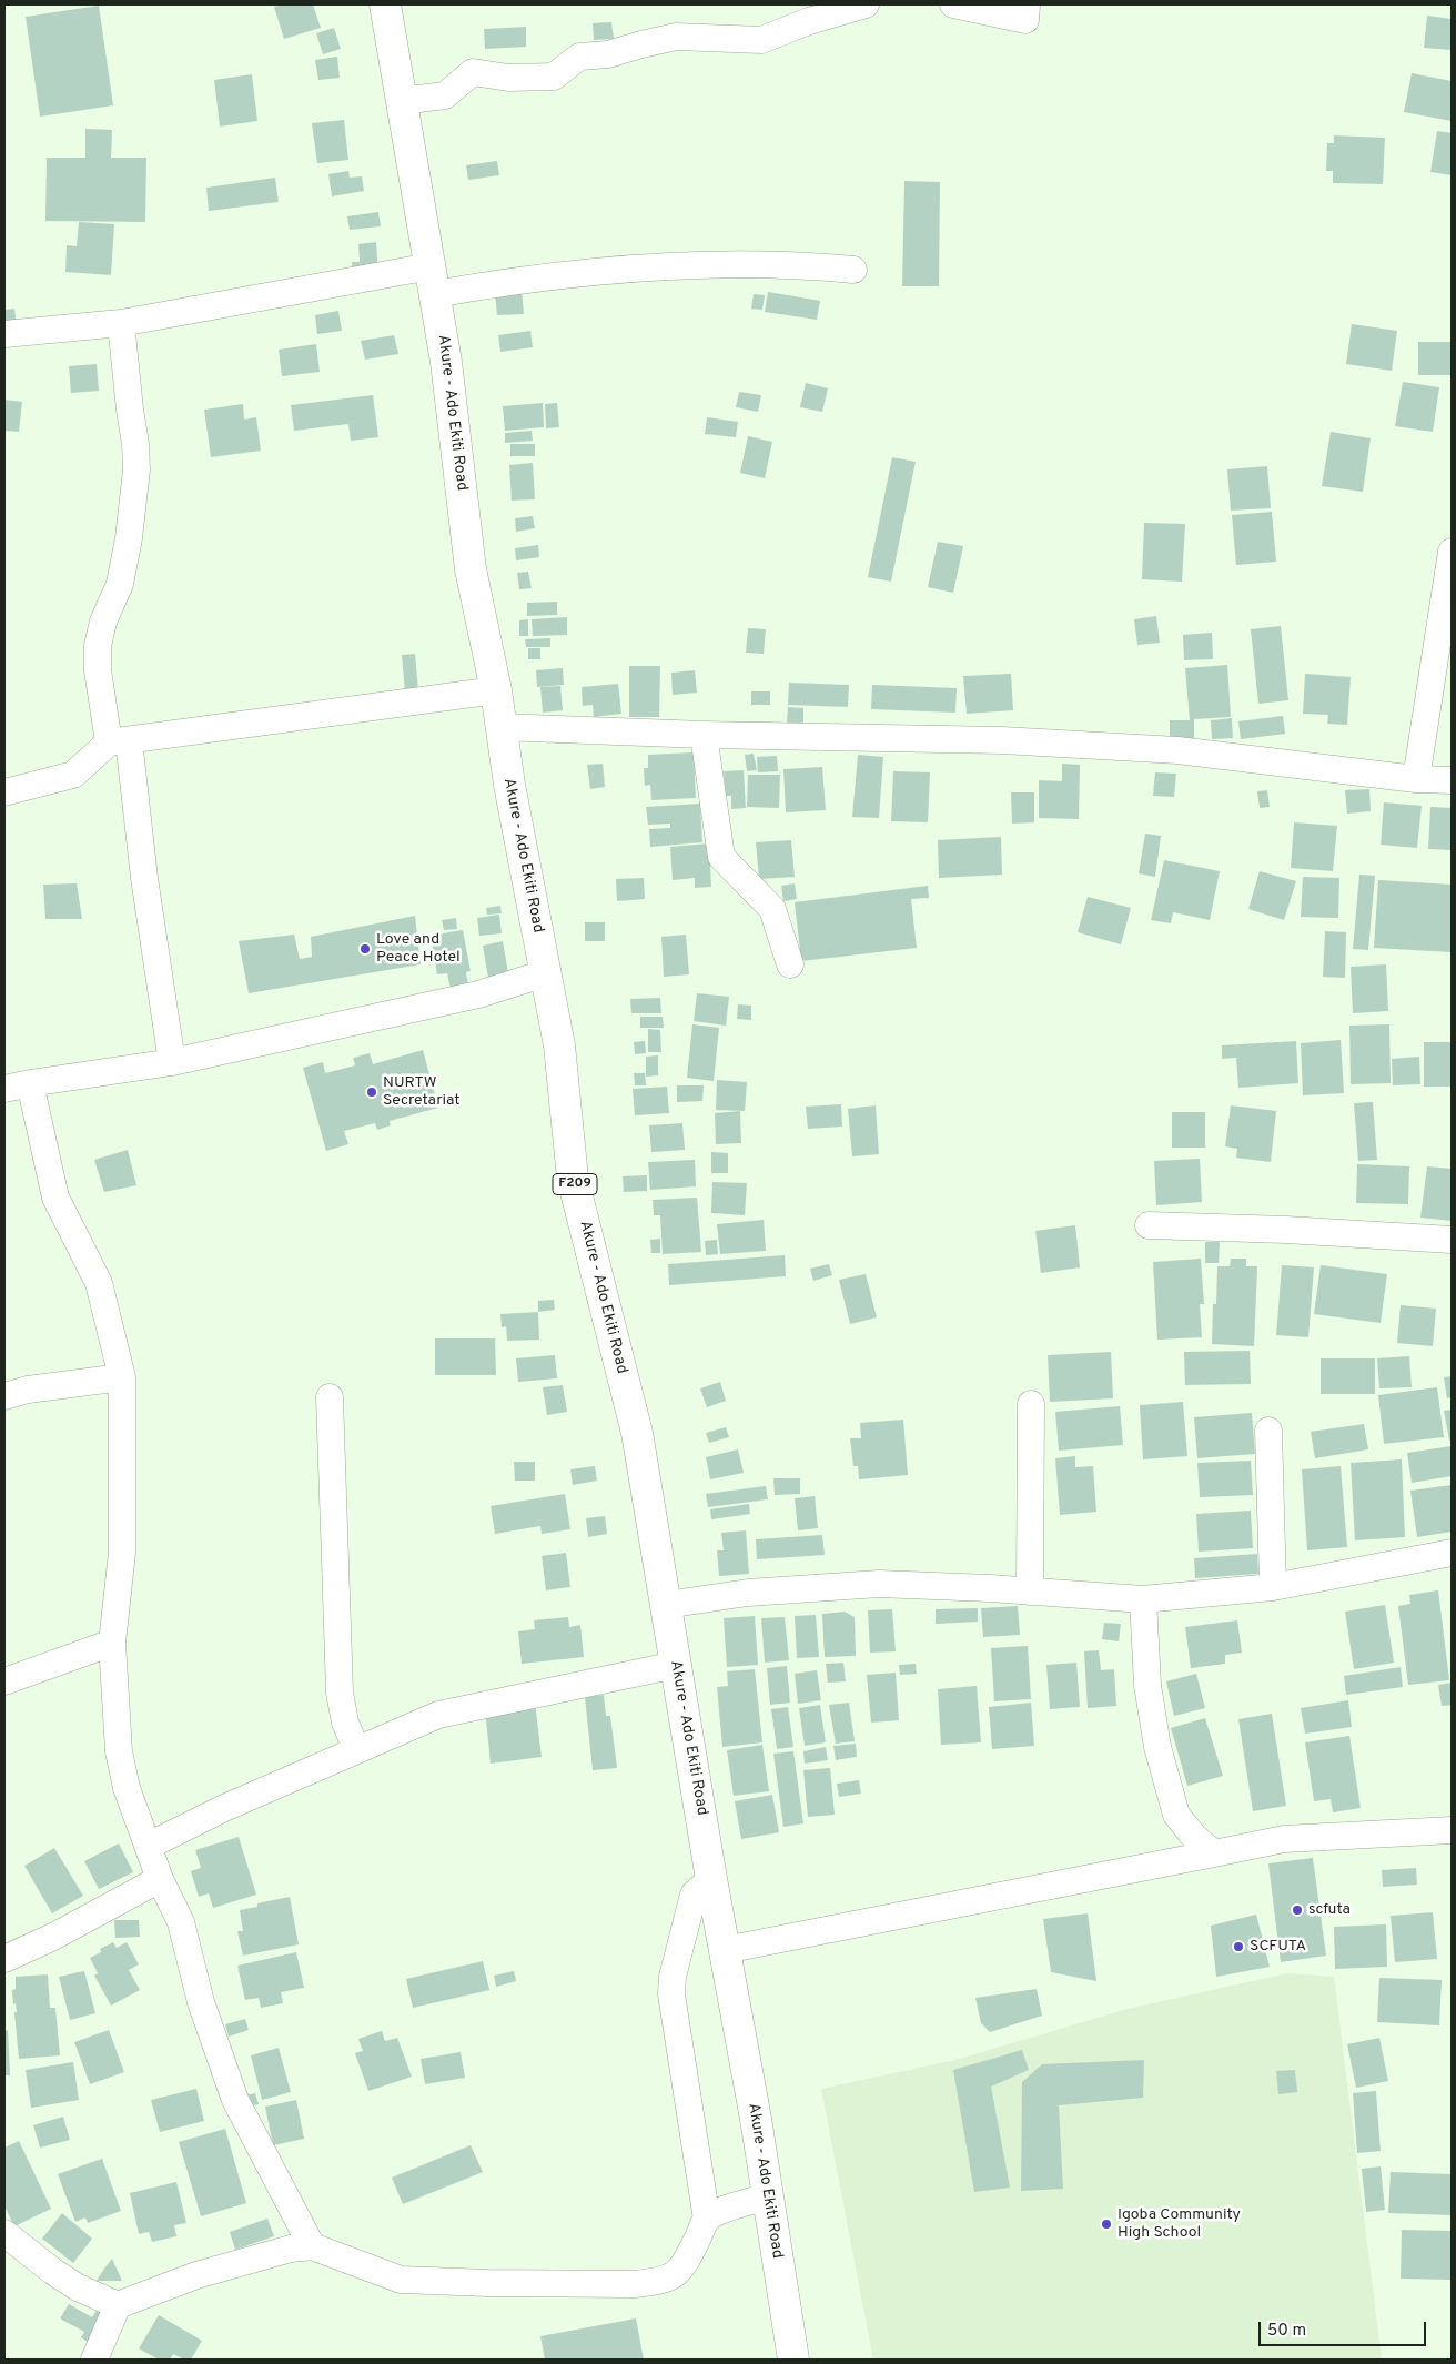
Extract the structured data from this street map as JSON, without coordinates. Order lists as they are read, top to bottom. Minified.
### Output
{"streets":{"main road":["Akure - Ado Ekiti Road","F209"]},"places":["Love and Peace Hotel","NURTW Secretariat","scfuta","SCFUTA","Igoba Community High School"],"scale_bar":"50 m"}
